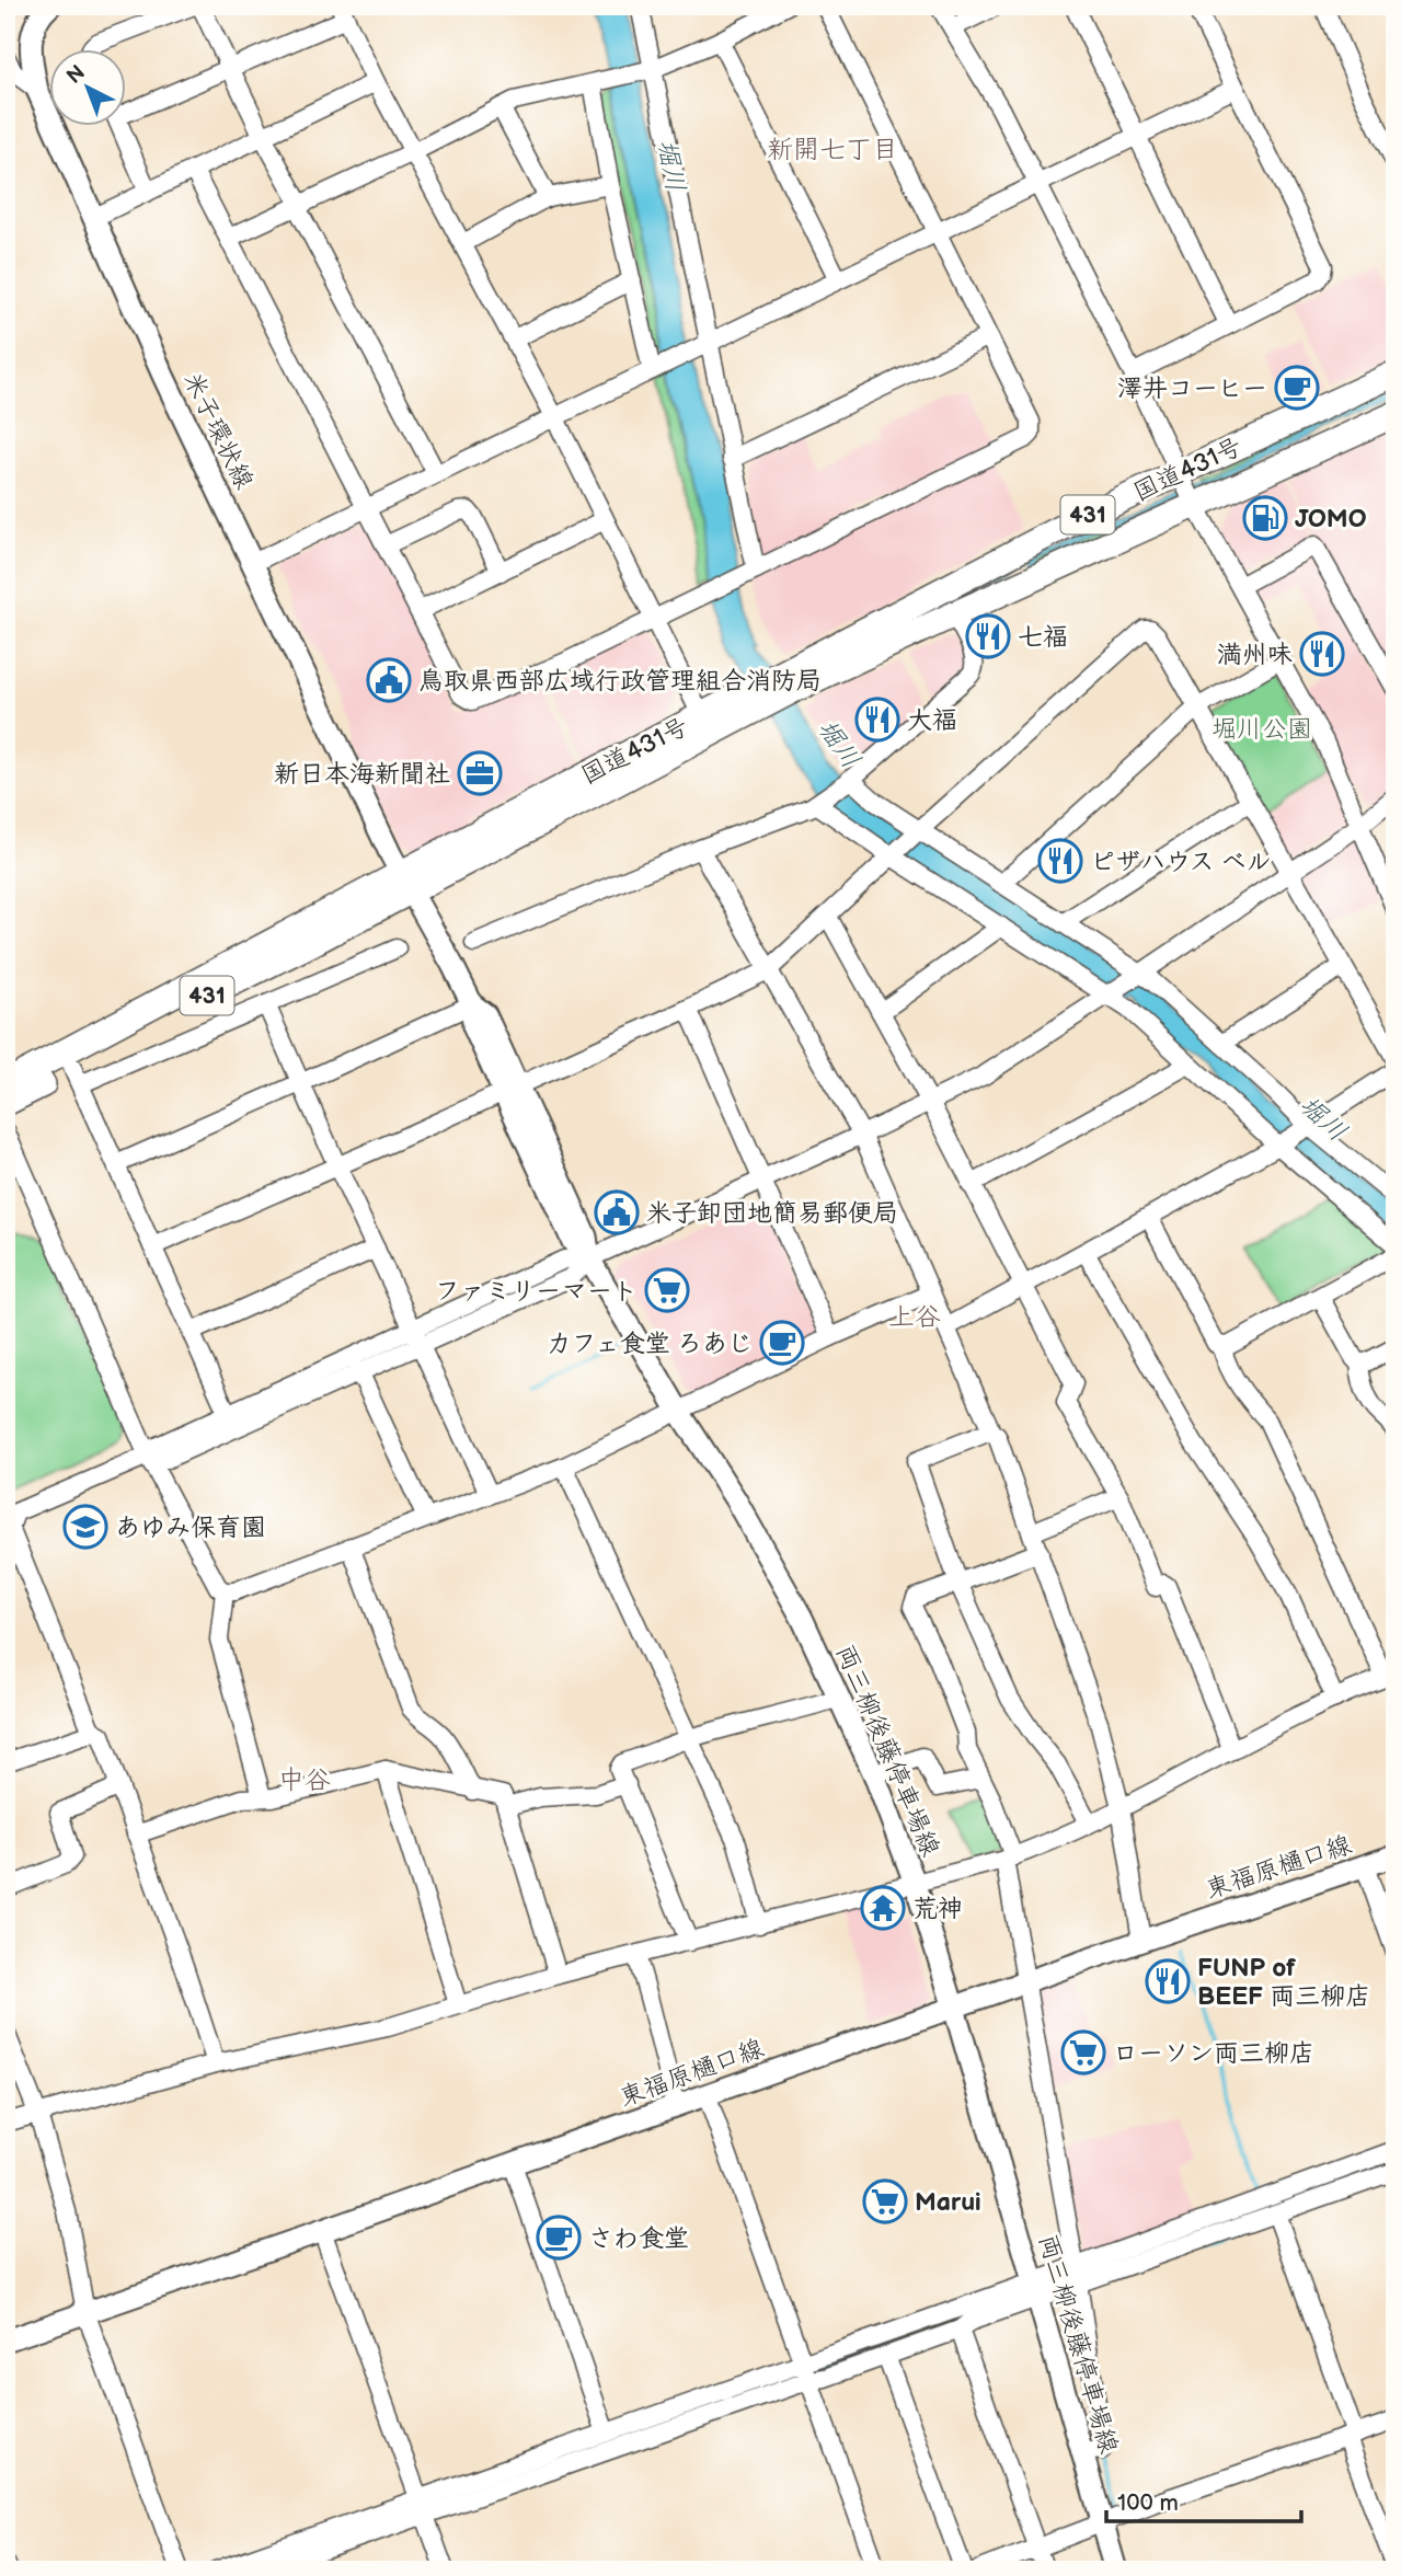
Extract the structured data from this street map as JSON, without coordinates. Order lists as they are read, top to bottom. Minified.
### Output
{"streets":{"highway":["国道431号","431"],"main road":["米子環状線","両三柳後藤停車場線","東福原樋口線"]},"crossings":[["米子環状線","国道431号"],["米子環状線","両三柳後藤停車場線"],["国道431号","両三柳後藤停車場線"],["両三柳後藤停車場線","東福原樋口線"]],"districts":["新開七丁目","上谷","中谷"],"water":["堀川"],"parks":["堀川公園"],"places":{"cafe":["澤井コーヒー","カフェ食堂 ろあじ","さわ食堂"],"fuel station":["JOMO"],"restaurant":["七福","満州味","大福","ピザハウス ベル","FUNP of BEEF 両三柳店"],"public building":["鳥取県西部広域行政管理組合消防局","米子卸団地簡易郵便局"],"office":["新日本海新聞社"],"supermarket":["ファミリーマート","ローソン両三柳店","Marui"],"school or university":["あゆみ保育園"],"temple":["荒神"]},"scale_bar":"100 m","north":"top left"}
